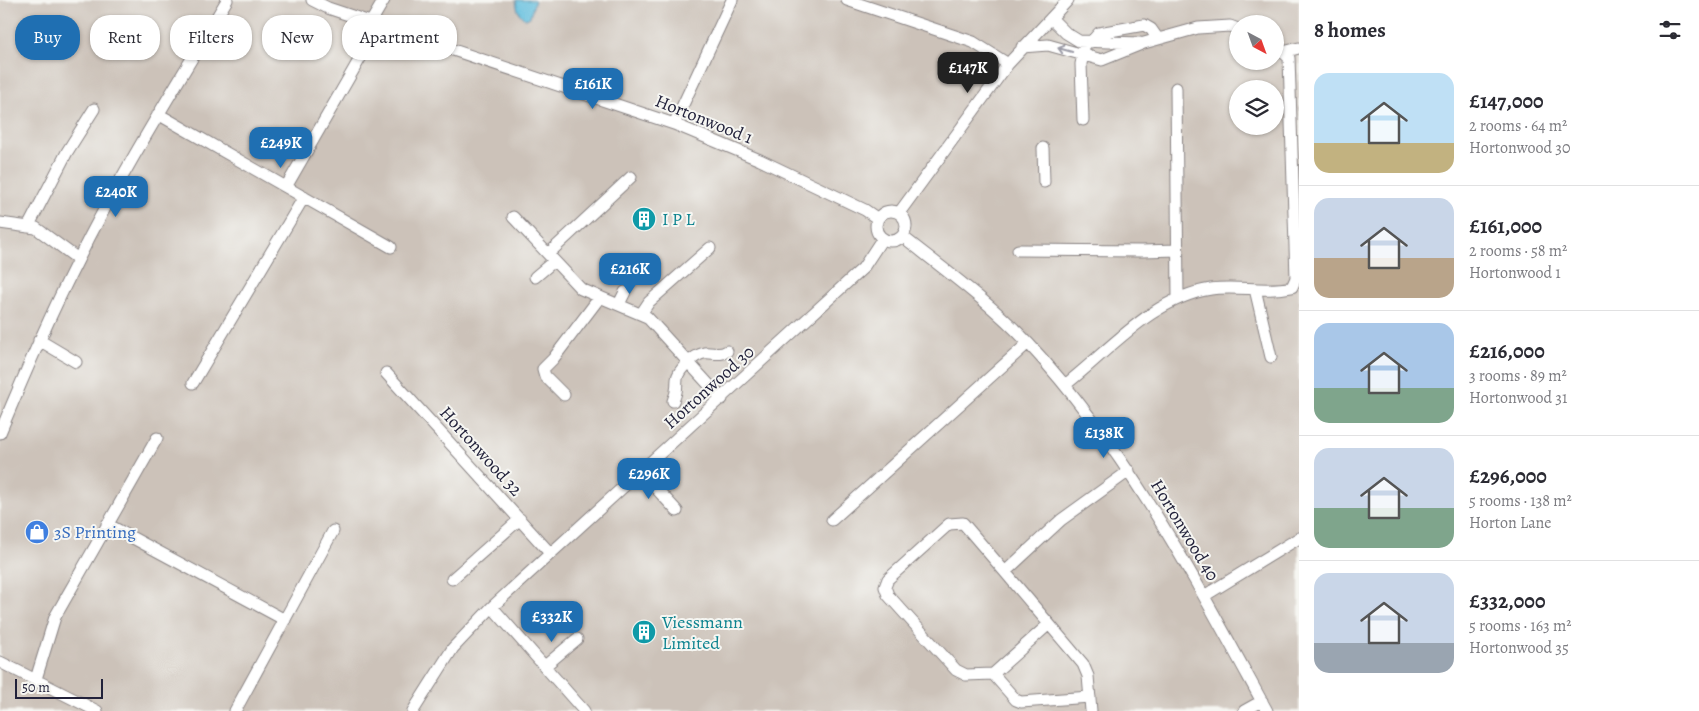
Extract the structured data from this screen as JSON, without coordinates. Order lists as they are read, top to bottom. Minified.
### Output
{"streets":{"street":["Hortonwood 1","Hortonwood 30","Hortonwood 32","Hortonwood 40"]},"crossings":[["Hortonwood 1","Hortonwood 30"],["Hortonwood 1","Hortonwood 40"],["Hortonwood 30","Hortonwood 32"],["Hortonwood 30","Hortonwood 40"]],"places":{"building":["I P L","Viessmann Limited"],"shop":["3S Printing"]},"scale_bar":"50 m","north":"bottom right","page":{"heading":"8 homes","chip":["Buy","Rent","Filters","New","Apartment"],"price":["£147K","£161K","£249K","£240K","£216K","£138K","£296K","£332K"],"list":[{"name":"£147,000","note":"2 rooms · 64 m² · Hortonwood 30"},{"name":"£161,000","note":"2 rooms · 58 m² · Hortonwood 1"},{"name":"£216,000","note":"3 rooms · 89 m² · Hortonwood 31"},{"name":"£296,000","note":"5 rooms · 138 m² · Horton Lane"},{"name":"£332,000","note":"5 rooms · 163 m² · Hortonwood 35"}],"scale":"50 m"}}
